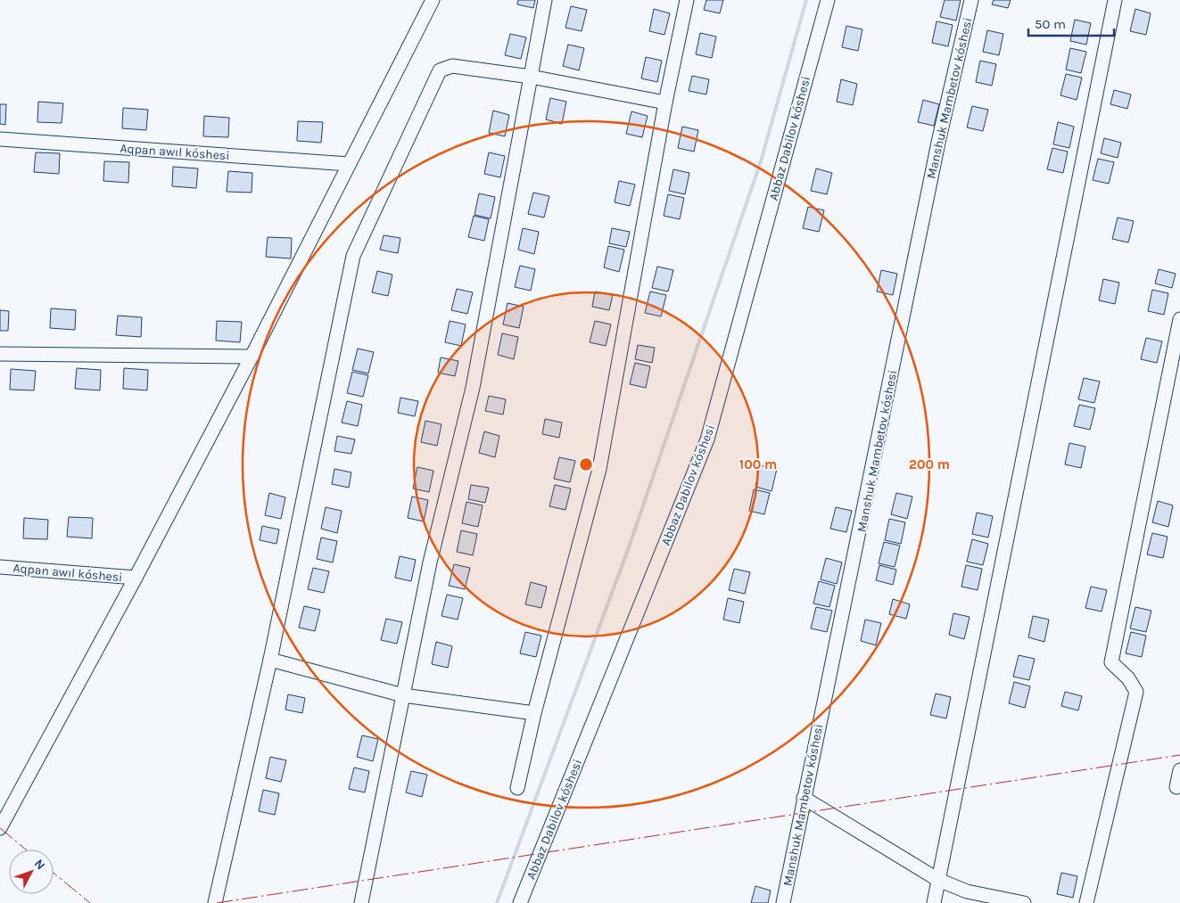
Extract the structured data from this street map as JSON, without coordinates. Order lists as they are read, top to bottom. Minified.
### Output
{"streets":{"street":["Manshuk Mambetov kóshesi","Abbaz Dabilov kóshesi","Aqpan awıl kóshesi"]},"scale_bar":"50 m","north":"top right","rings":["100 m","200 m"]}
